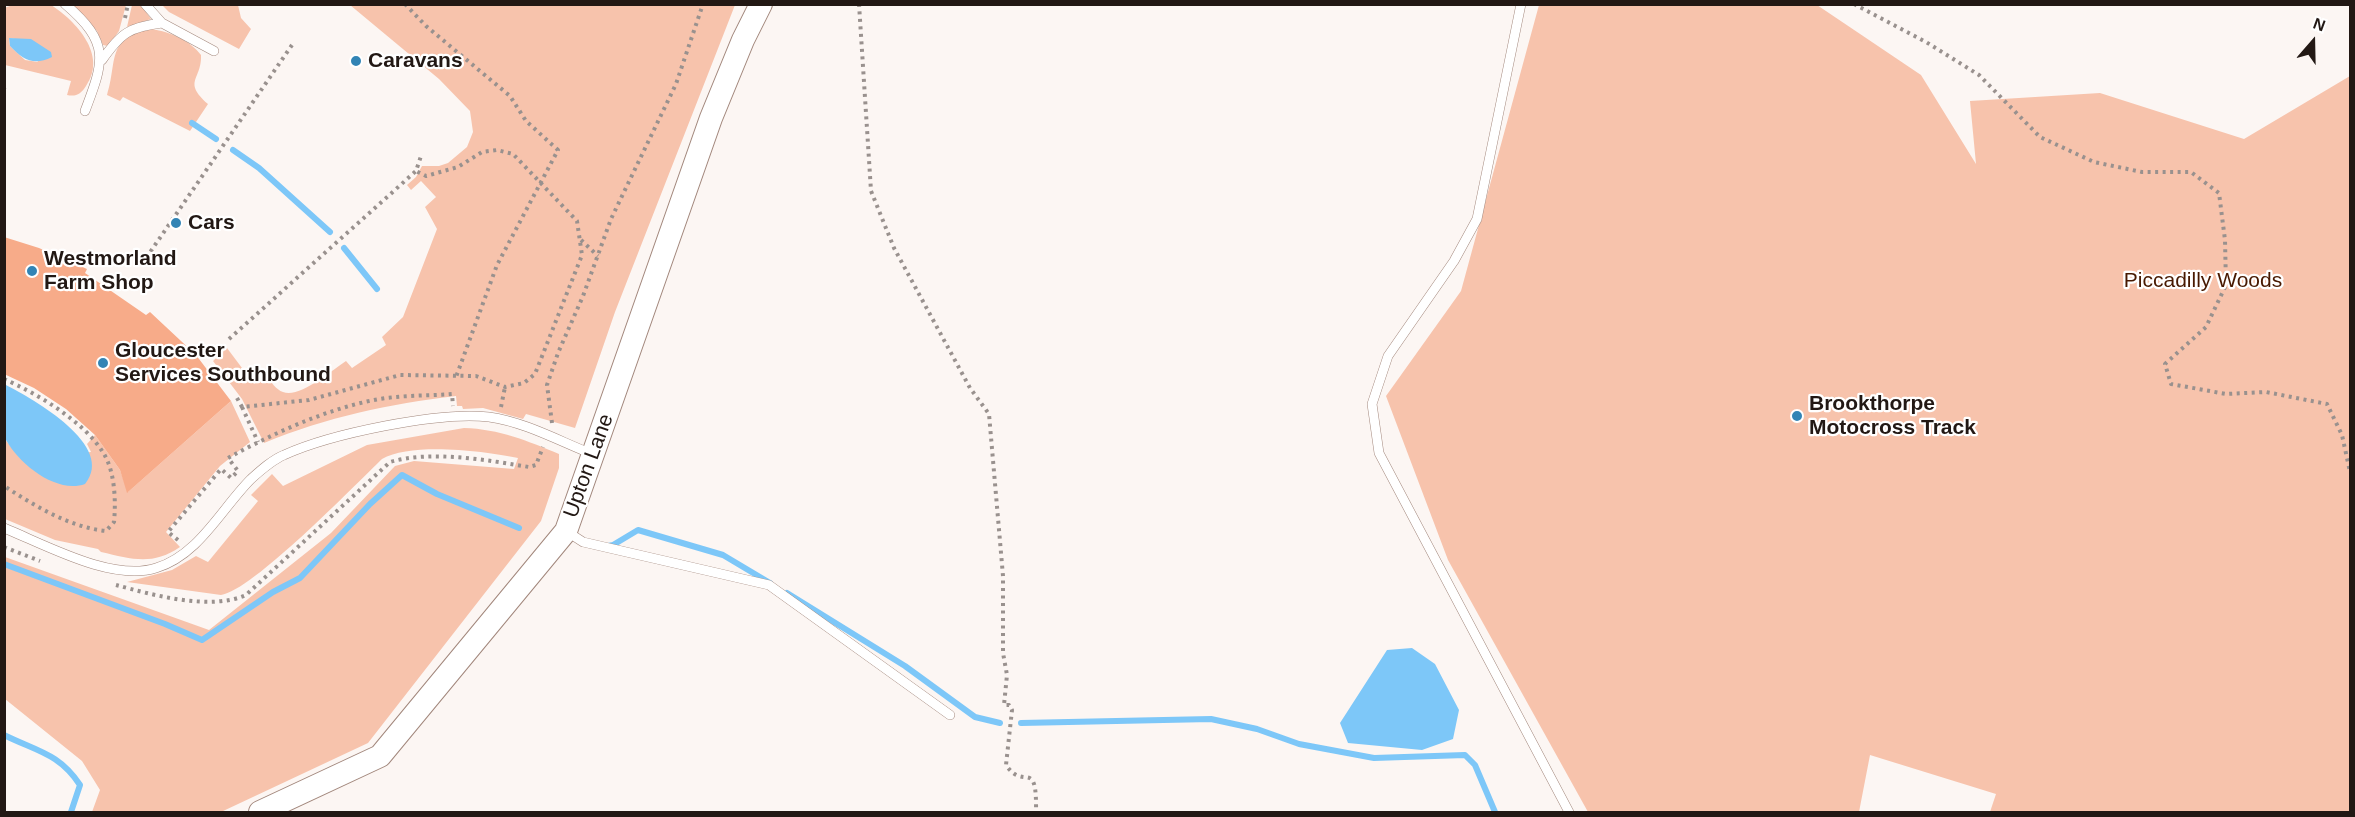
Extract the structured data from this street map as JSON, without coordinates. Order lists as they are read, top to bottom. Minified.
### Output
{"streets":{"street":["Upton Lane"]},"parks":["Piccadilly Woods"],"places":["Caravans","Cars","Westmorland Farm Shop","Gloucester Services Southbound","Brookthorpe Motocross Track"],"north":"top"}
